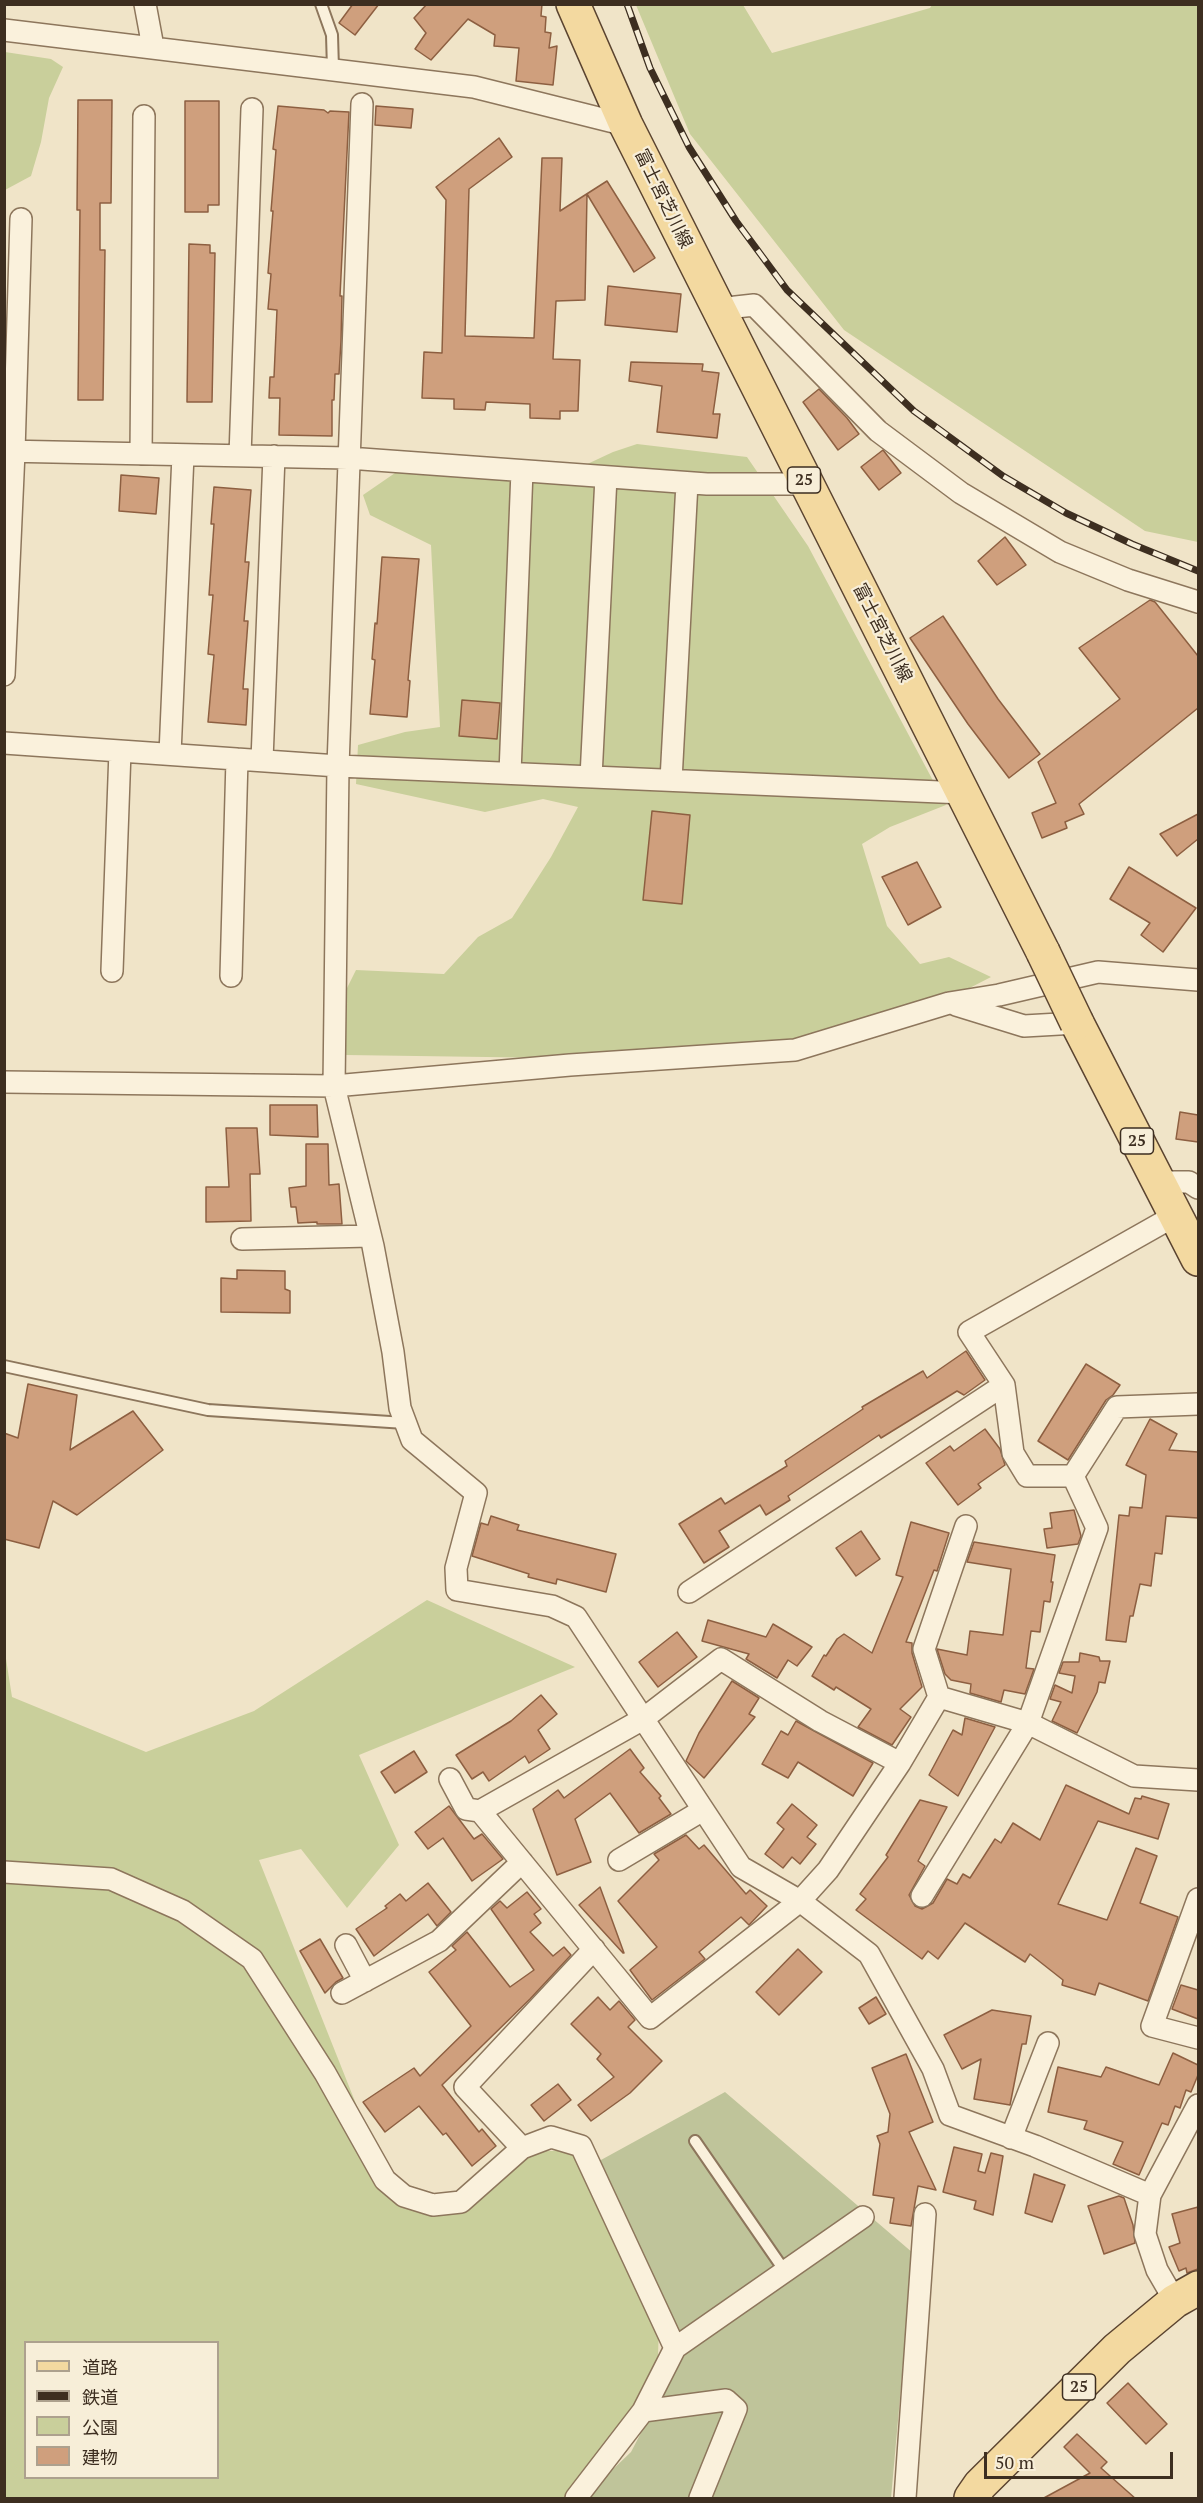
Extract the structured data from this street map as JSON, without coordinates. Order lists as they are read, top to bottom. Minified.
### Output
{"streets":{"main road":["富士宮芝川線","25"]},"legend":["道路","鉄道","公園","建物"],"scale_bar":"50 m"}
